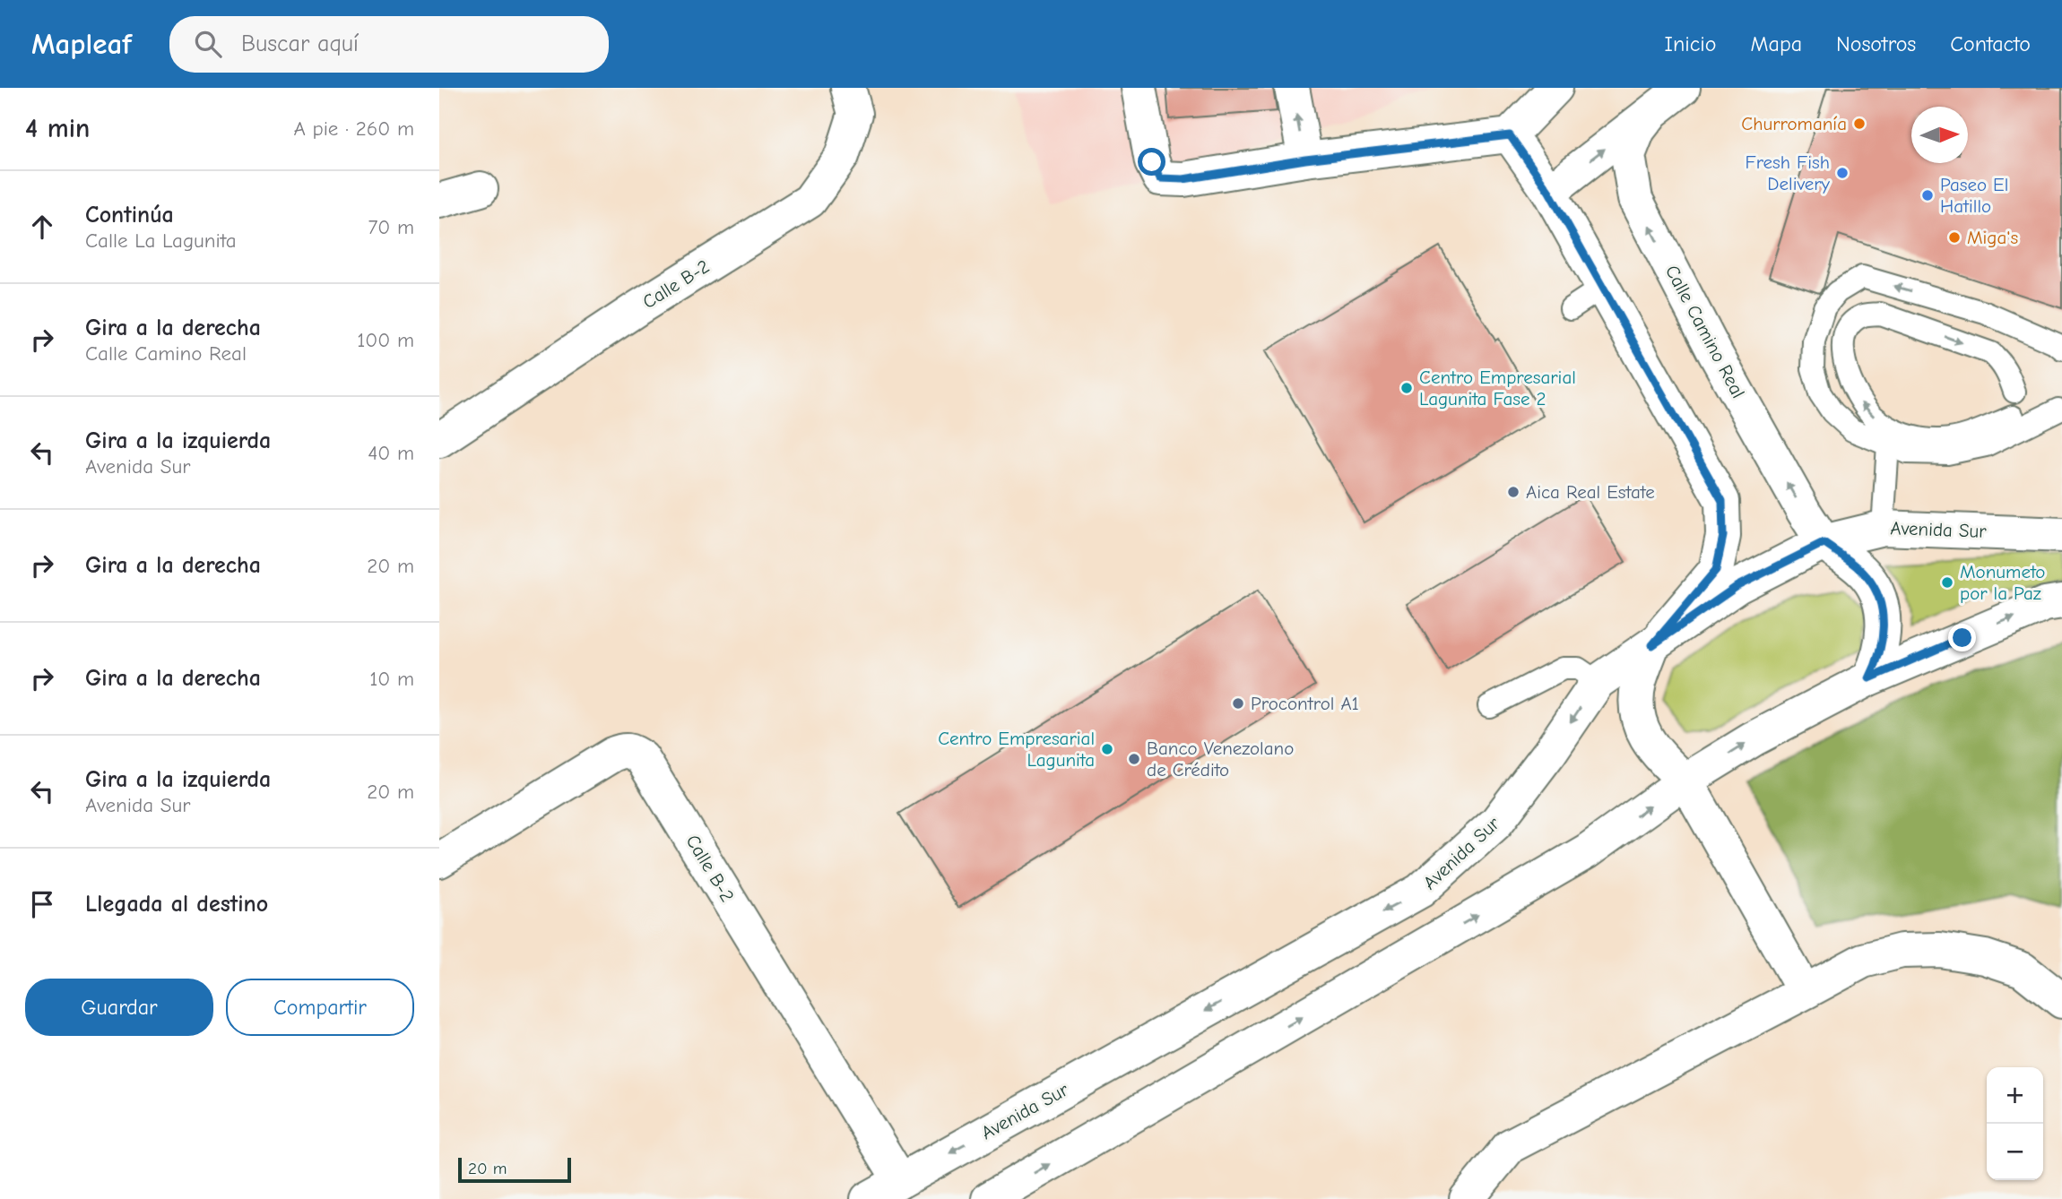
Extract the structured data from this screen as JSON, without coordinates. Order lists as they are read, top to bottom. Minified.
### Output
{"streets":{"street":["Calle B-2","Calle Camino Real","Avenida Sur"]},"crossings":[["Calle B-2","Avenida Sur"],["Calle Camino Real","Avenida Sur"]],"one_way":["Calle Camino Real"],"places":["Churromanía","Fresh Fish Delivery","Paseo El Hatillo","Miga's","Centro Empresarial Lagunita Fase 2","Aica Real Estate","Monumeto por la Paz","Procontrol A1","Centro Empresarial Lagunita","Banco Venezolano de Crédito"],"scale_bar":"20 m","north":"right","page":{"header":"Mapleaf","search":"Buscar aquí","nav":["Inicio","Mapa","Nosotros","Contacto"],"heading":["4 min","A pie · 260 m"],"list":[["Continúa","Calle La Lagunita","70 m"],["Gira a la derecha","Calle Camino Real","100 m"],["Gira a la izquierda","Avenida Sur","40 m"],["Gira a la derecha","20 m"],["Gira a la derecha","10 m"],["Gira a la izquierda","Avenida Sur","20 m"],"Llegada al destino"],"buttons":["Guardar","Compartir"],"map_buttons":["+","−"],"scale":"20 m"}}
